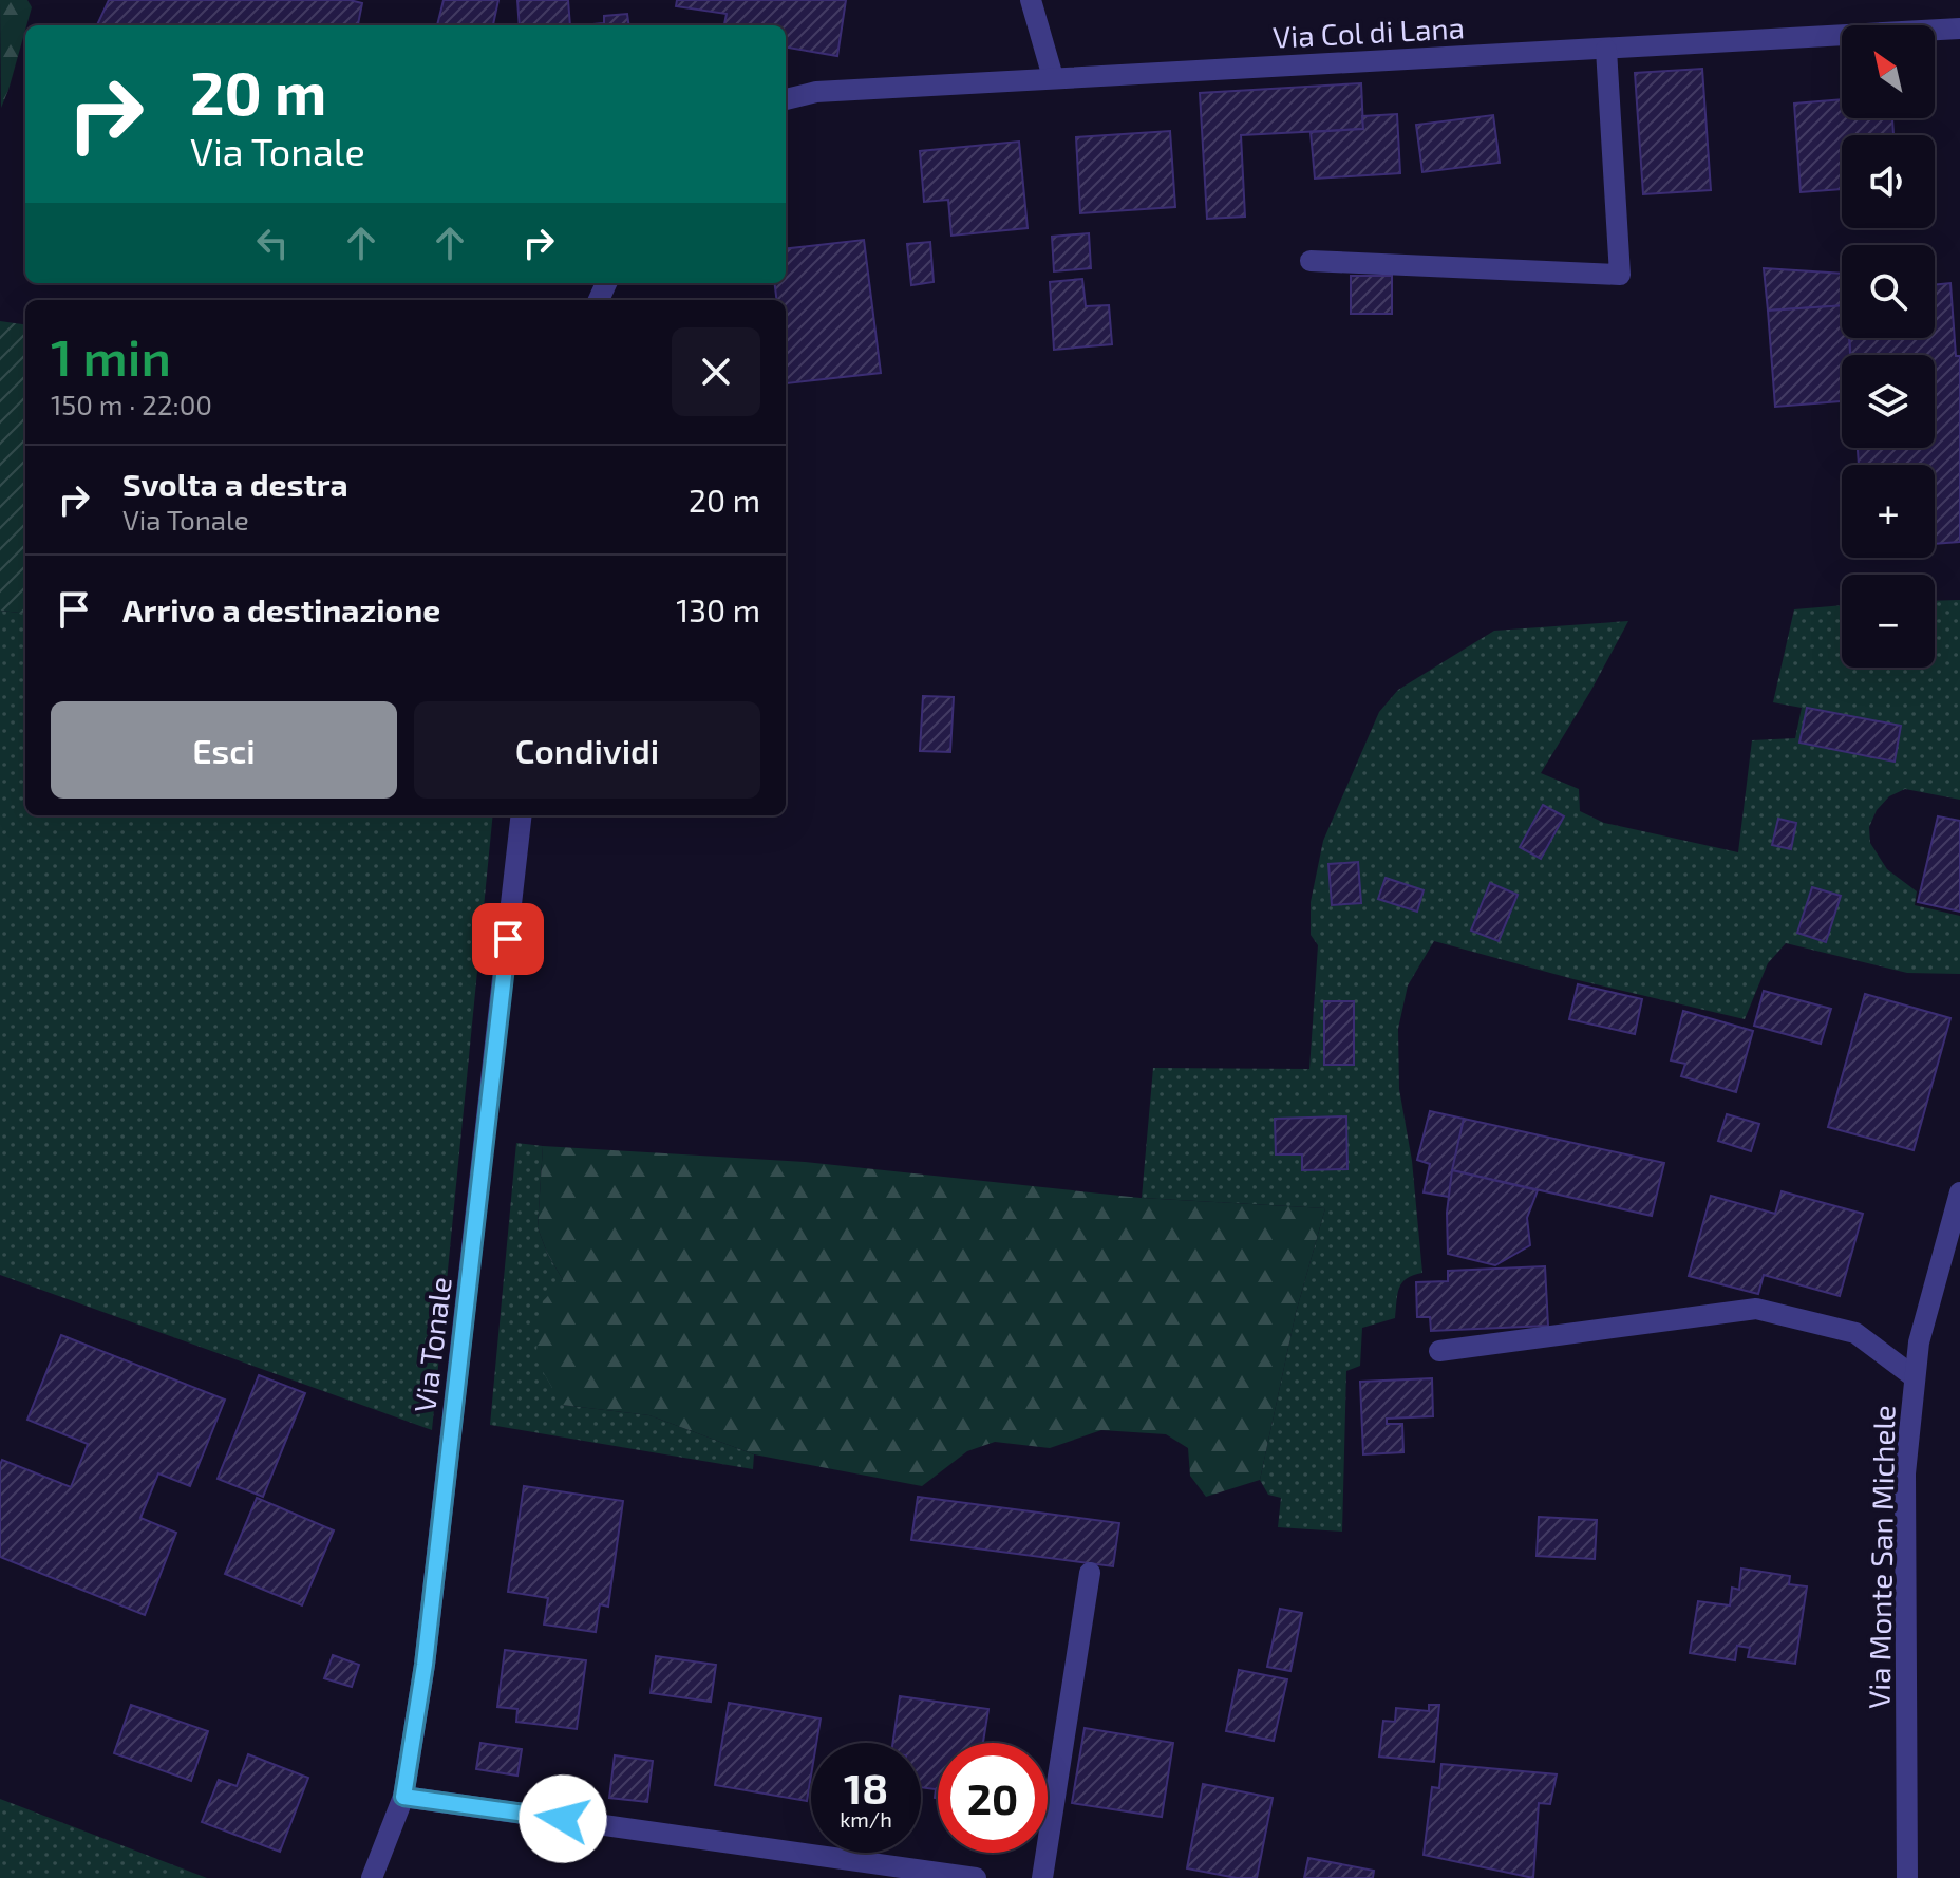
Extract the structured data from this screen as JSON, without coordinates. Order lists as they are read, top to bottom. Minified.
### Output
{"streets":{"street":["Via Col di Lana","Via Tonale","Via Monte San Michele"]},"north":"top left","page":{"map_buttons":["+","−"],"turn":["20 m","Via Tonale"],"heading":["1 min","150 m · 22:00"],"list":[{"name":"Svolta a destra","note":"Via Tonale","value":"20 m"},{"name":"Arrivo a destinazione","value":"130 m"}],"buttons":["Esci","Condividi"],"speed":"18 km/h","limit":"20"}}
